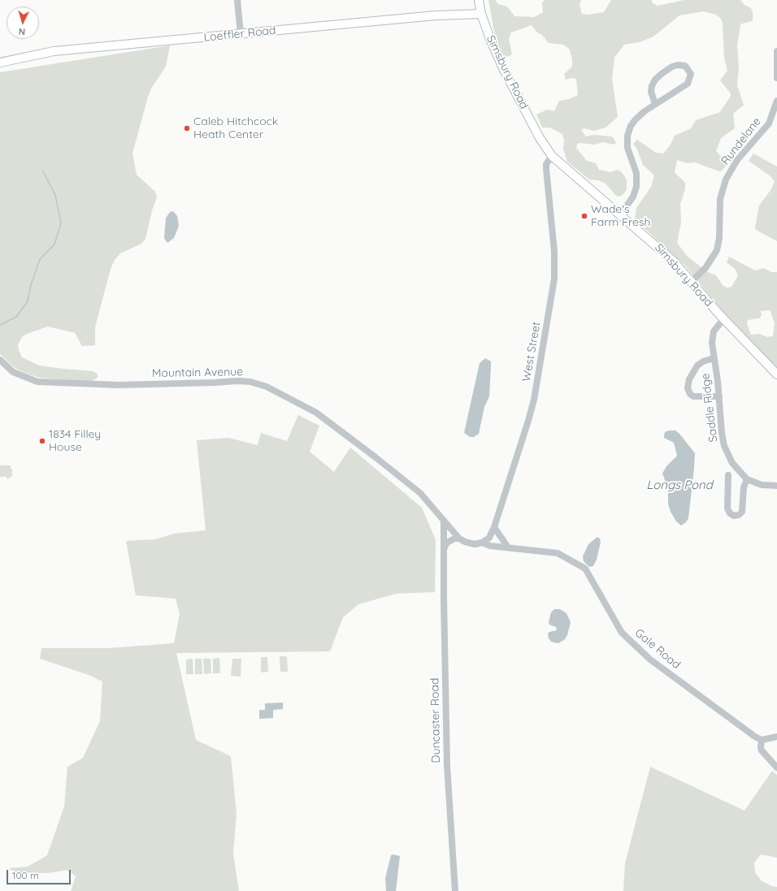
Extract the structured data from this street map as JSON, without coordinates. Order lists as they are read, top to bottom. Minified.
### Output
{"streets":{"main road":["Loeffler Road","Simsbury Road"],"street":["Rundelane","West Street","Mountain Avenue","Saddle Ridge","Gale Road","Duncaster Road"]},"crossings":[["Loeffler Road","Simsbury Road"],["Simsbury Road","Rundelane"],["Simsbury Road","West Street"],["Simsbury Road","Saddle Ridge"],["West Street","Mountain Avenue"],["West Street","Gale Road"],["Mountain Avenue","Gale Road"],["Mountain Avenue","Duncaster Road"]],"water":["Longs Pond"],"places":["Caleb Hitchcock Heath Center","Wade's Farm Fresh","1834 Filley House"],"scale_bar":"100 m","north":"bottom"}
